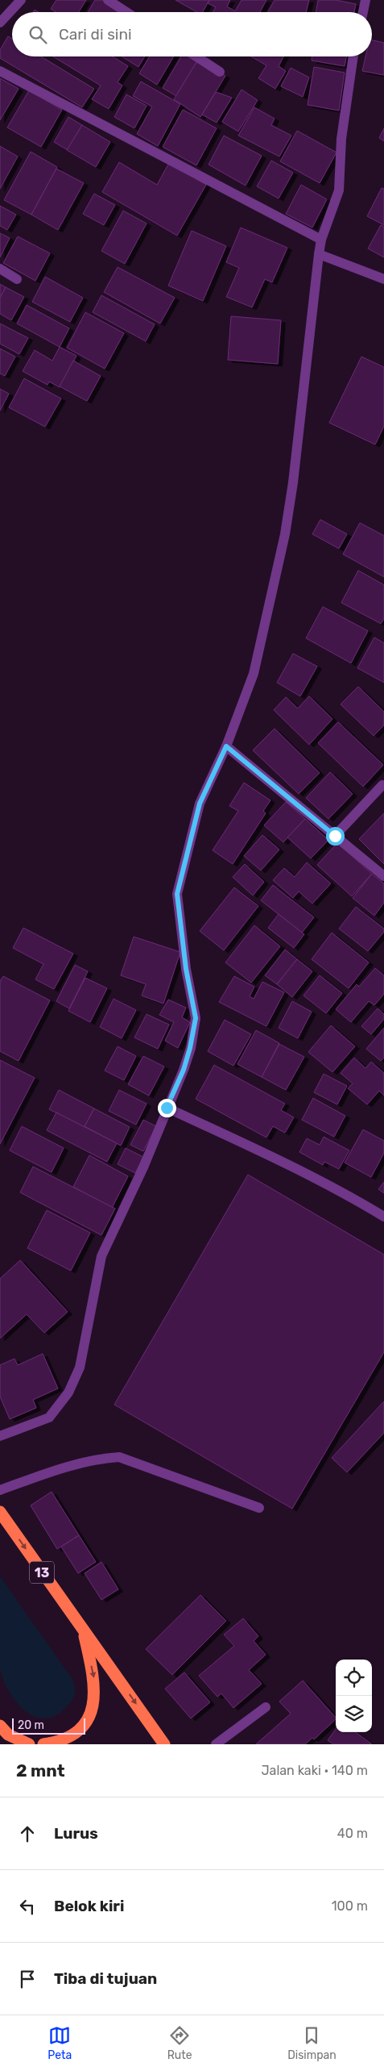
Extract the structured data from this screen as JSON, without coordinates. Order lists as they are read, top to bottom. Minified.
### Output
{"streets":{"highway":["13"]},"scale_bar":"20 m","page":{"search":"Cari di sini","scale":"20 m","heading":["2 mnt","Jalan kaki · 140 m"],"list":[["Lurus","40 m"],["Belok kiri","100 m"],"Tiba di tujuan"],"nav":["Peta","Rute","Disimpan"]}}
